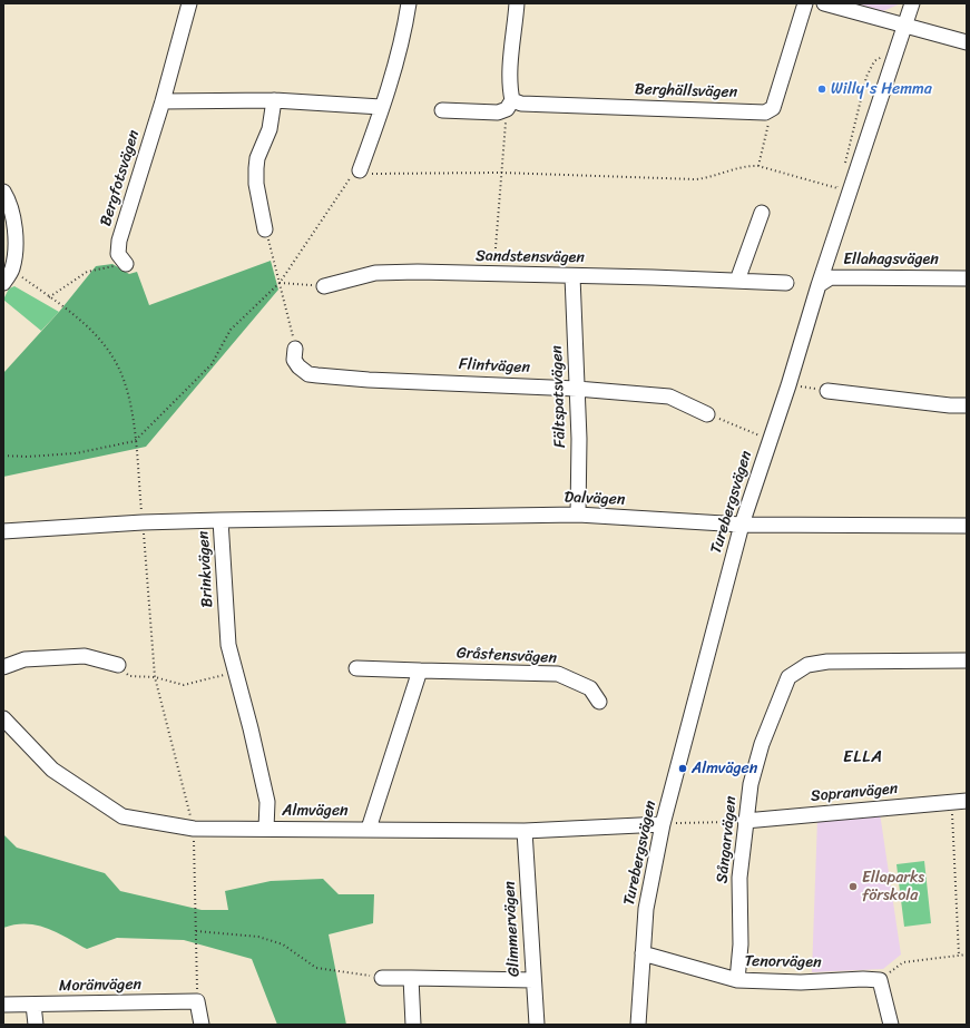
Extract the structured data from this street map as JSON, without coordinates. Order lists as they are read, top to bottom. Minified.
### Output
{"streets":{"street":["Berghällsvägen","Bergfotsvägen","Sandstensvägen","Ellahagsvägen","Flintvägen","Fältspatsvägen","Dalvägen","Turebergsvägen","Brinkvägen","Gråstensvägen","Sopranvägen","Almvägen","Sångarvägen","Glimmervägen","Tenorvägen","Moränvägen"]},"crossings":[["Sandstensvägen","Fältspatsvägen"],["Ellahagsvägen","Turebergsvägen"],["Flintvägen","Fältspatsvägen"],["Fältspatsvägen","Dalvägen"],["Dalvägen","Turebergsvägen"],["Dalvägen","Brinkvägen"],["Turebergsvägen","Almvägen"],["Turebergsvägen","Tenorvägen"],["Brinkvägen","Almvägen"],["Sopranvägen","Sångarvägen"],["Almvägen","Glimmervägen"],["Sångarvägen","Tenorvägen"]],"districts":["ELLA"],"places":["Willy's Hemma","Almvägen","Ellaparks förskola"]}
